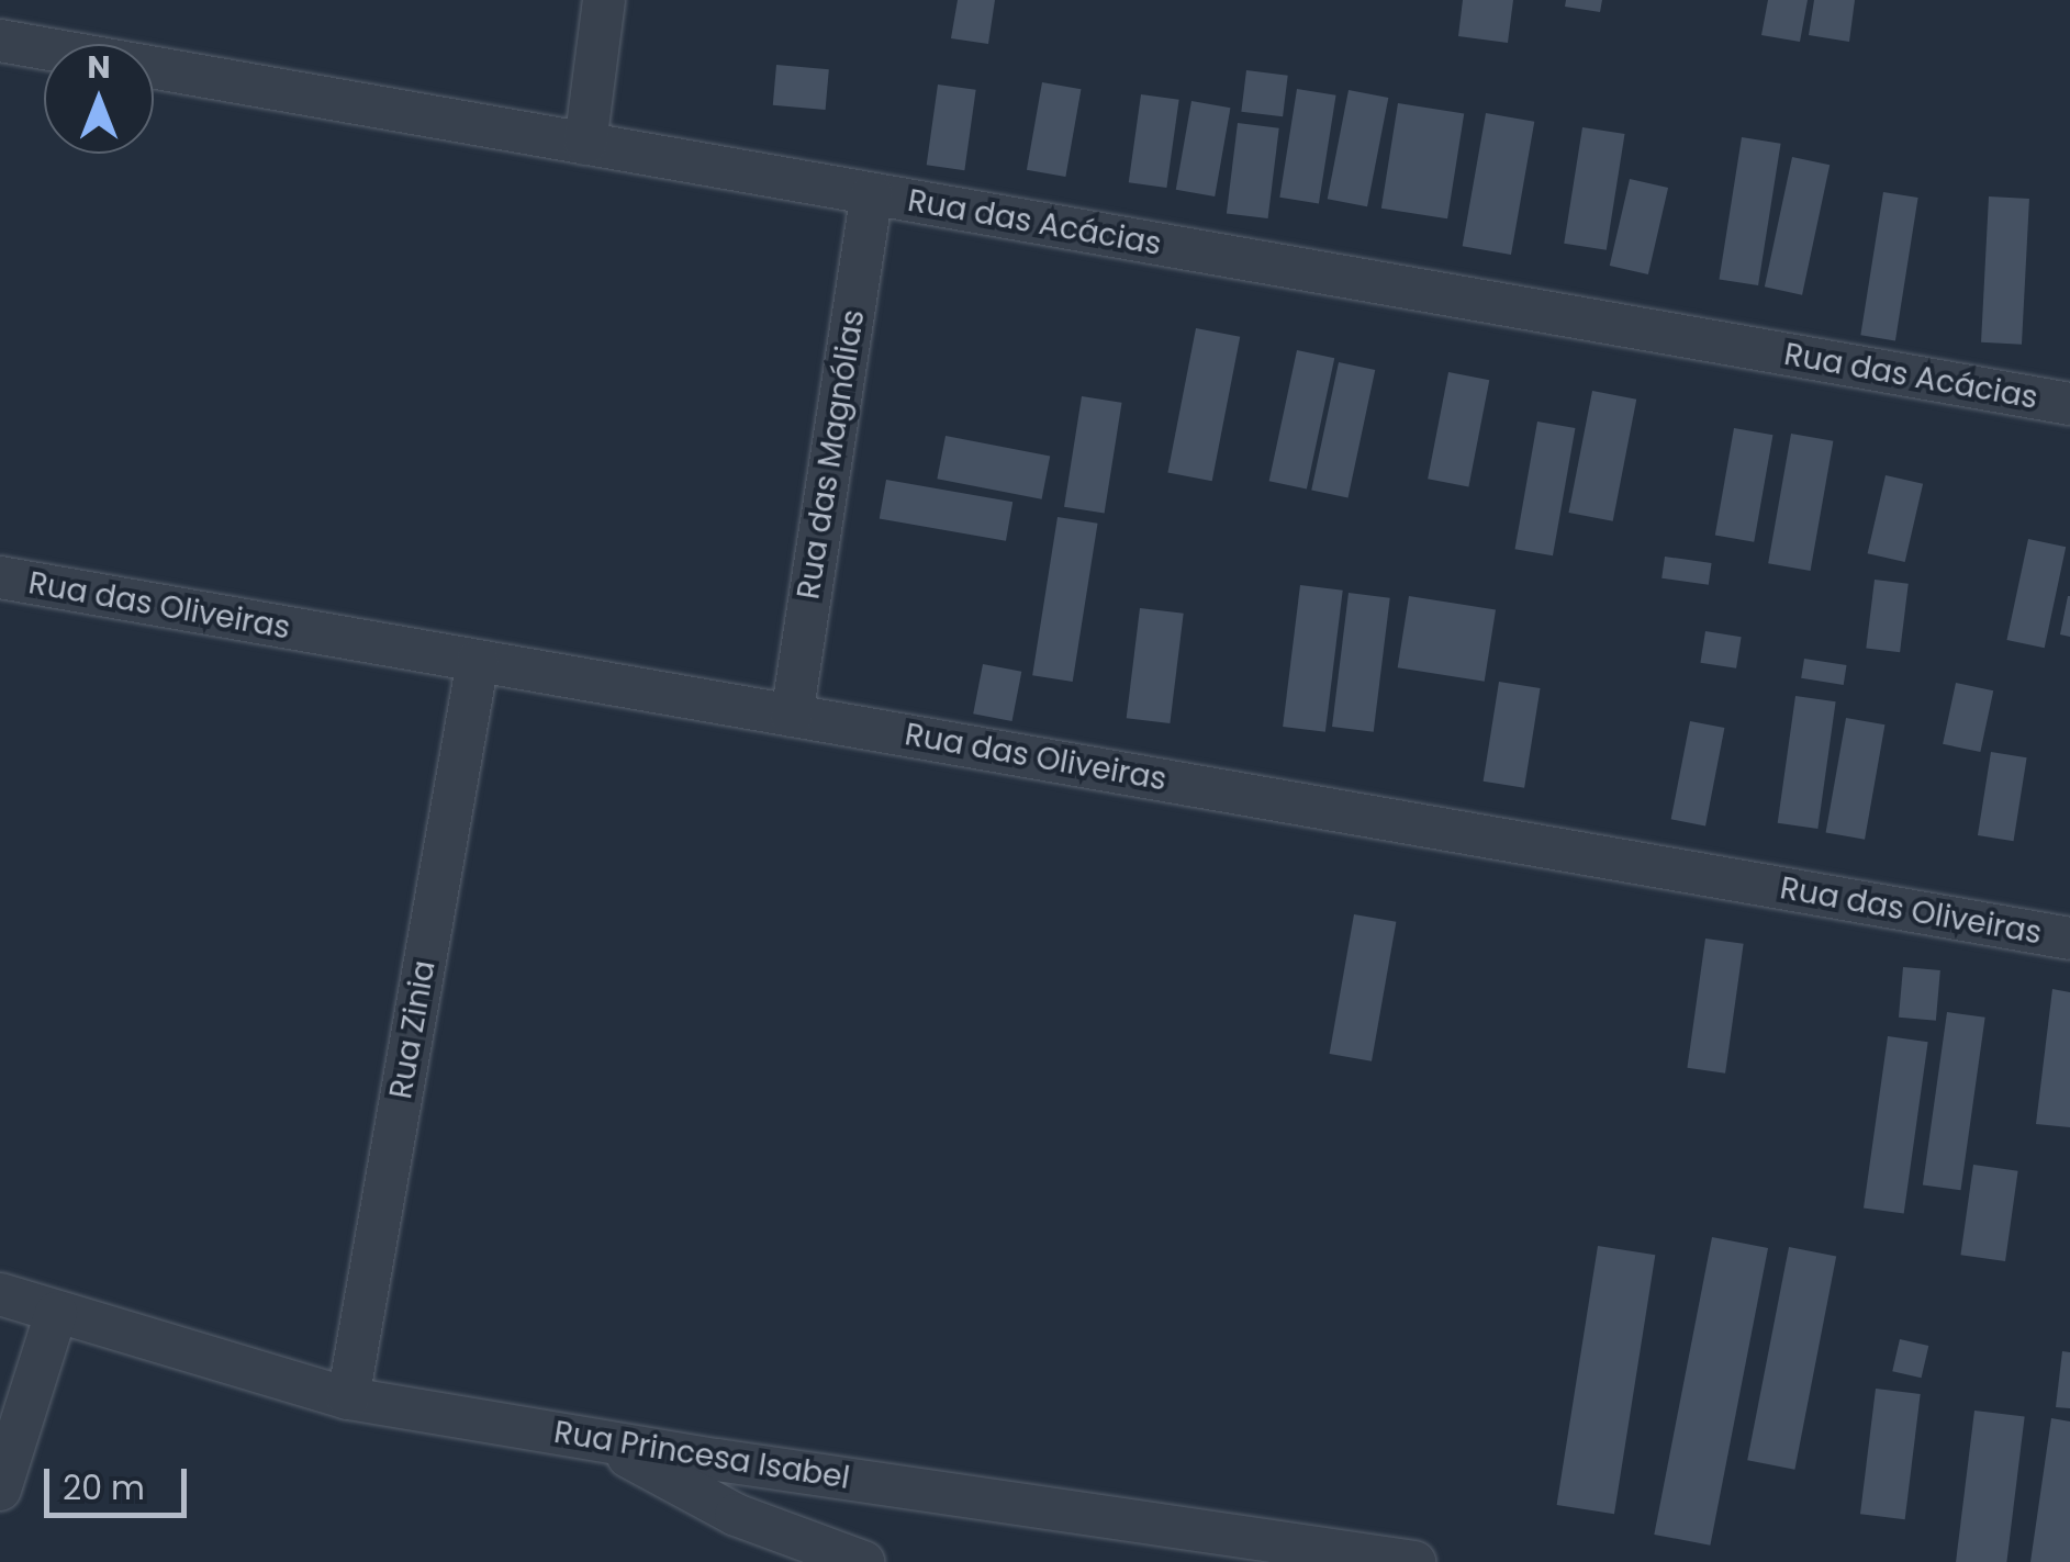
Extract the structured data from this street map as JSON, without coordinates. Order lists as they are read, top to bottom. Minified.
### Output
{"streets":{"street":["Rua das Acácias","Rua das Magnólias","Rua das Oliveiras","Rua Zinia","Rua Princesa Isabel"]},"crossings":[["Rua das Acácias","Rua das Magnólias"],["Rua das Magnólias","Rua das Oliveiras"],["Rua das Oliveiras","Rua Zinia"],["Rua Zinia","Rua Princesa Isabel"]],"scale_bar":"20 m","north":"top"}
